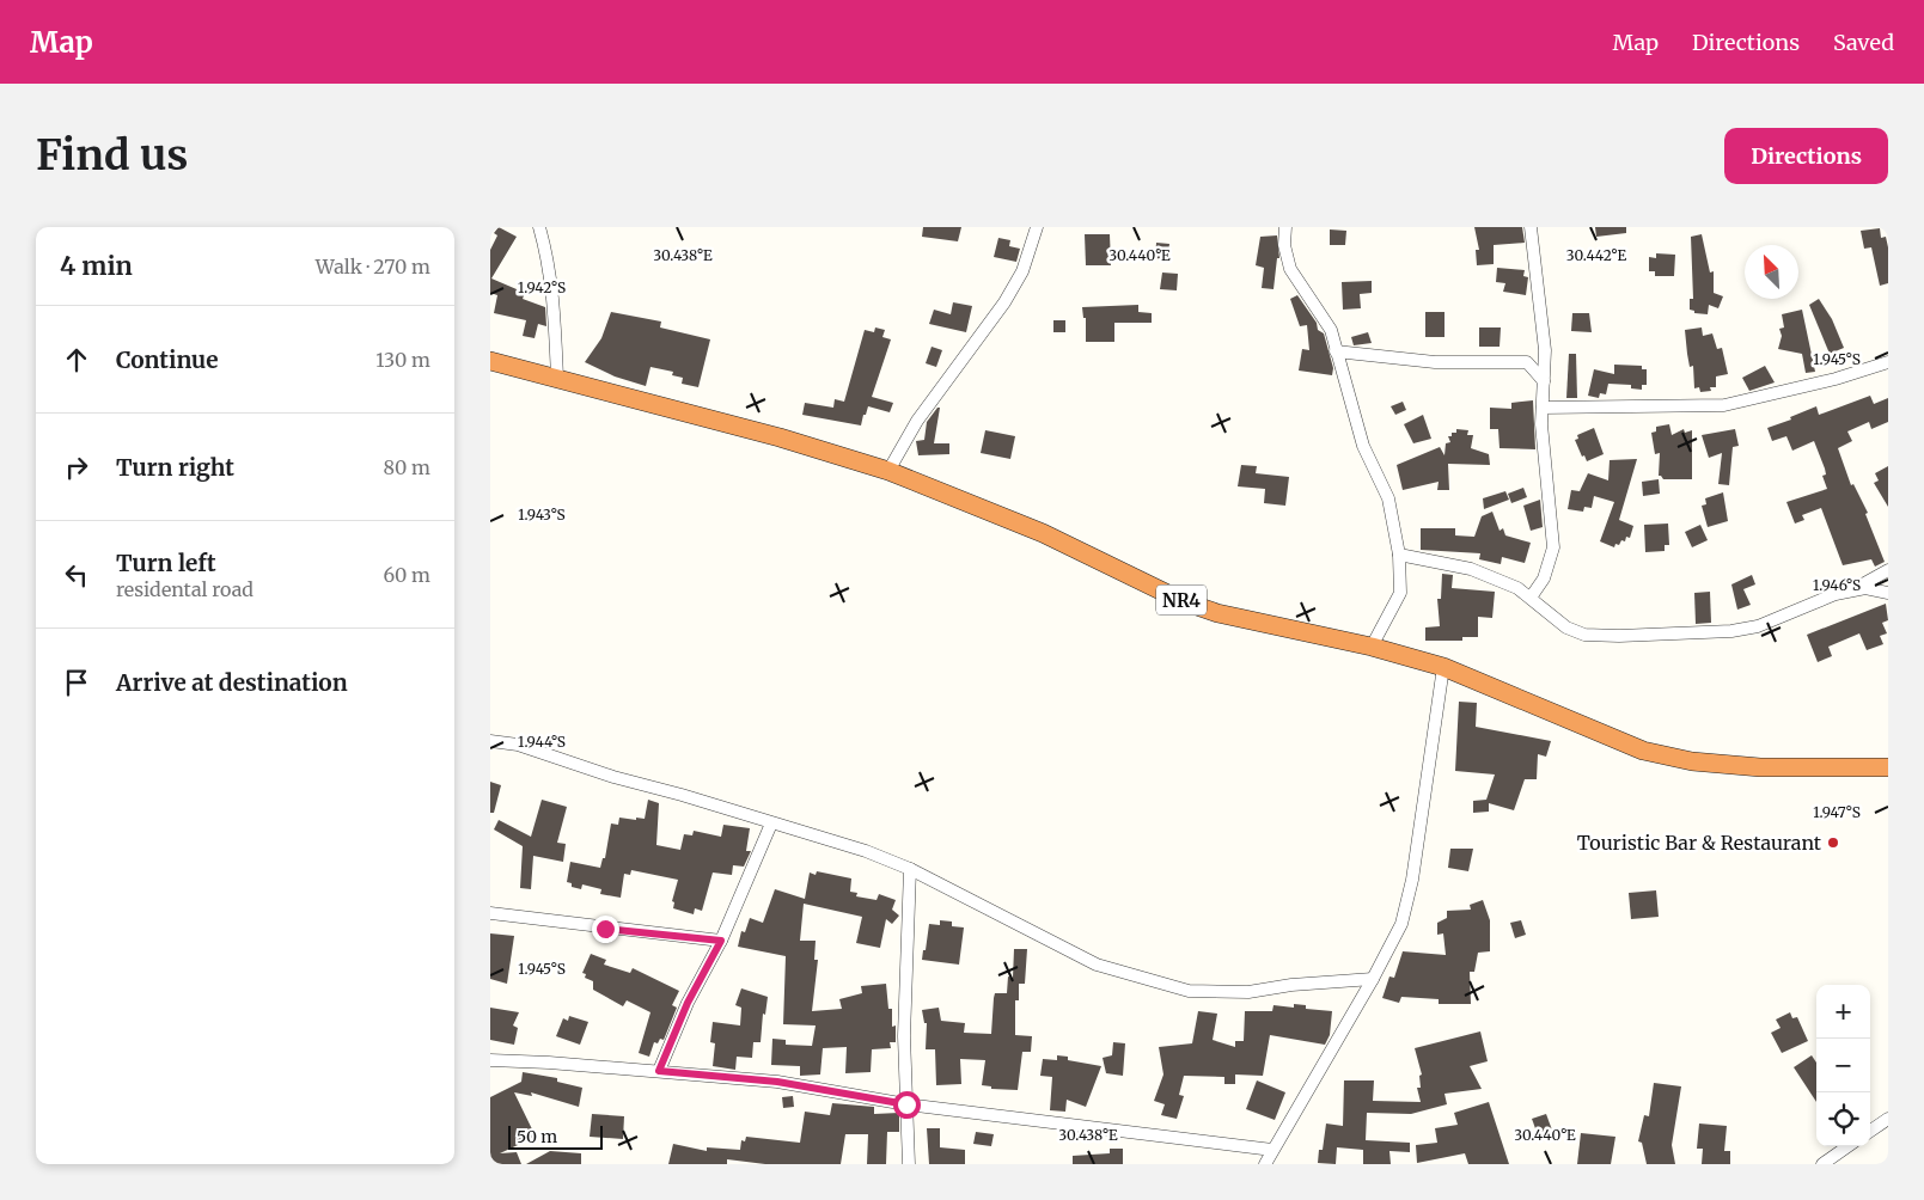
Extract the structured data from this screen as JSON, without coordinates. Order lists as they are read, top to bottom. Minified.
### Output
{"streets":{"highway":["NR4"]},"places":["Touristic Bar & Restaurant"],"scale_bar":"50 m","north":"top left","page":{"header":"Map","nav":["Map","Directions","Saved"],"buttons":"Directions","title":"Find us","heading":["4 min","Walk · 270 m"],"list":[["Continue","130 m"],["Turn right","80 m"],["Turn left","residental road","60 m"],"Arrive at destination"],"map_buttons":["+","−"],"scale":"50 m"},"coordinates":["30.442°E","30.438°E","30.440°E","1.942°S","1.945°S","1.943°S","1.946°S","1.944°S","1.947°S"]}
